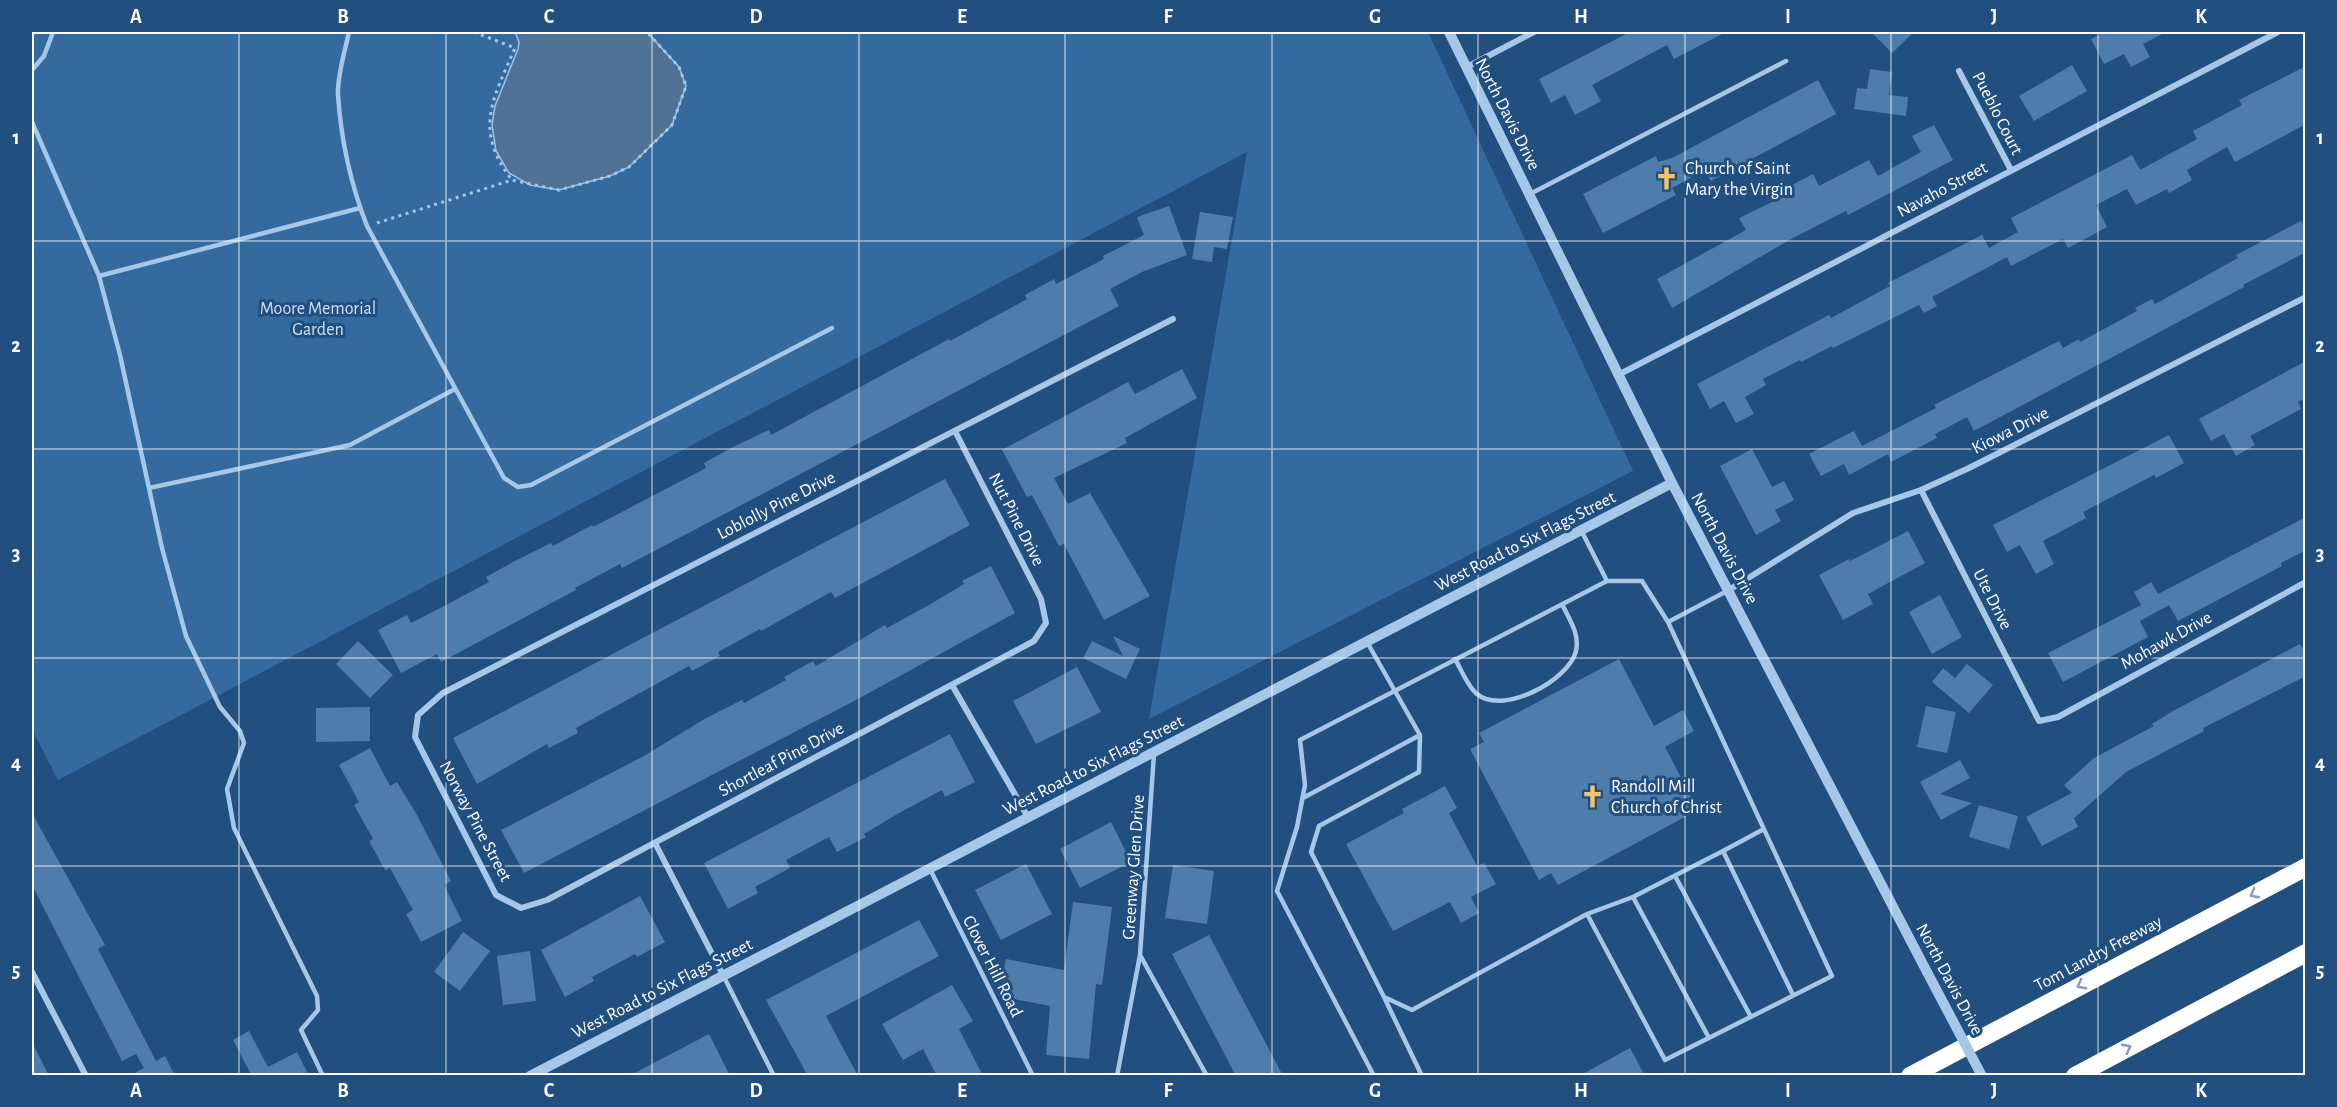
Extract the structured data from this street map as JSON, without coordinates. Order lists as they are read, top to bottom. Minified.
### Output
{"streets":{"highway":["Tom Landry Freeway"],"street":["Pueblo Court","North Davis Drive","Navaho Street","Kiowa Drive","Loblolly Pine Drive","Nut Pine Drive","West Road to Six Flags Street","Ute Drive","Mohawk Drive","Shortleaf Pine Drive","Norway Pine Street"],"lane":["Greenway Glen Drive","Clover Hill Road"]},"crossings":[["Pueblo Court","Navaho Street"],["North Davis Drive","Navaho Street"],["North Davis Drive","Kiowa Drive"],["North Davis Drive","West Road to Six Flags Street"],["Kiowa Drive","Ute Drive"],["Loblolly Pine Drive","Nut Pine Drive"],["Loblolly Pine Drive","Norway Pine Street"],["Nut Pine Drive","Shortleaf Pine Drive"],["West Road to Six Flags Street","Greenway Glen Drive"],["West Road to Six Flags Street","Clover Hill Road"],["Ute Drive","Mohawk Drive"],["Shortleaf Pine Drive","Norway Pine Street"]],"parks":["Moore Memorial Garden"],"places":{"church":["Church of Saint Mary the Virgin","Randoll Mill Church of Christ"]},"grid":{"columns":["A","B","C","D","E","F","G","H","I","J","K"],"rows":["1","2","3","4","5"]}}
